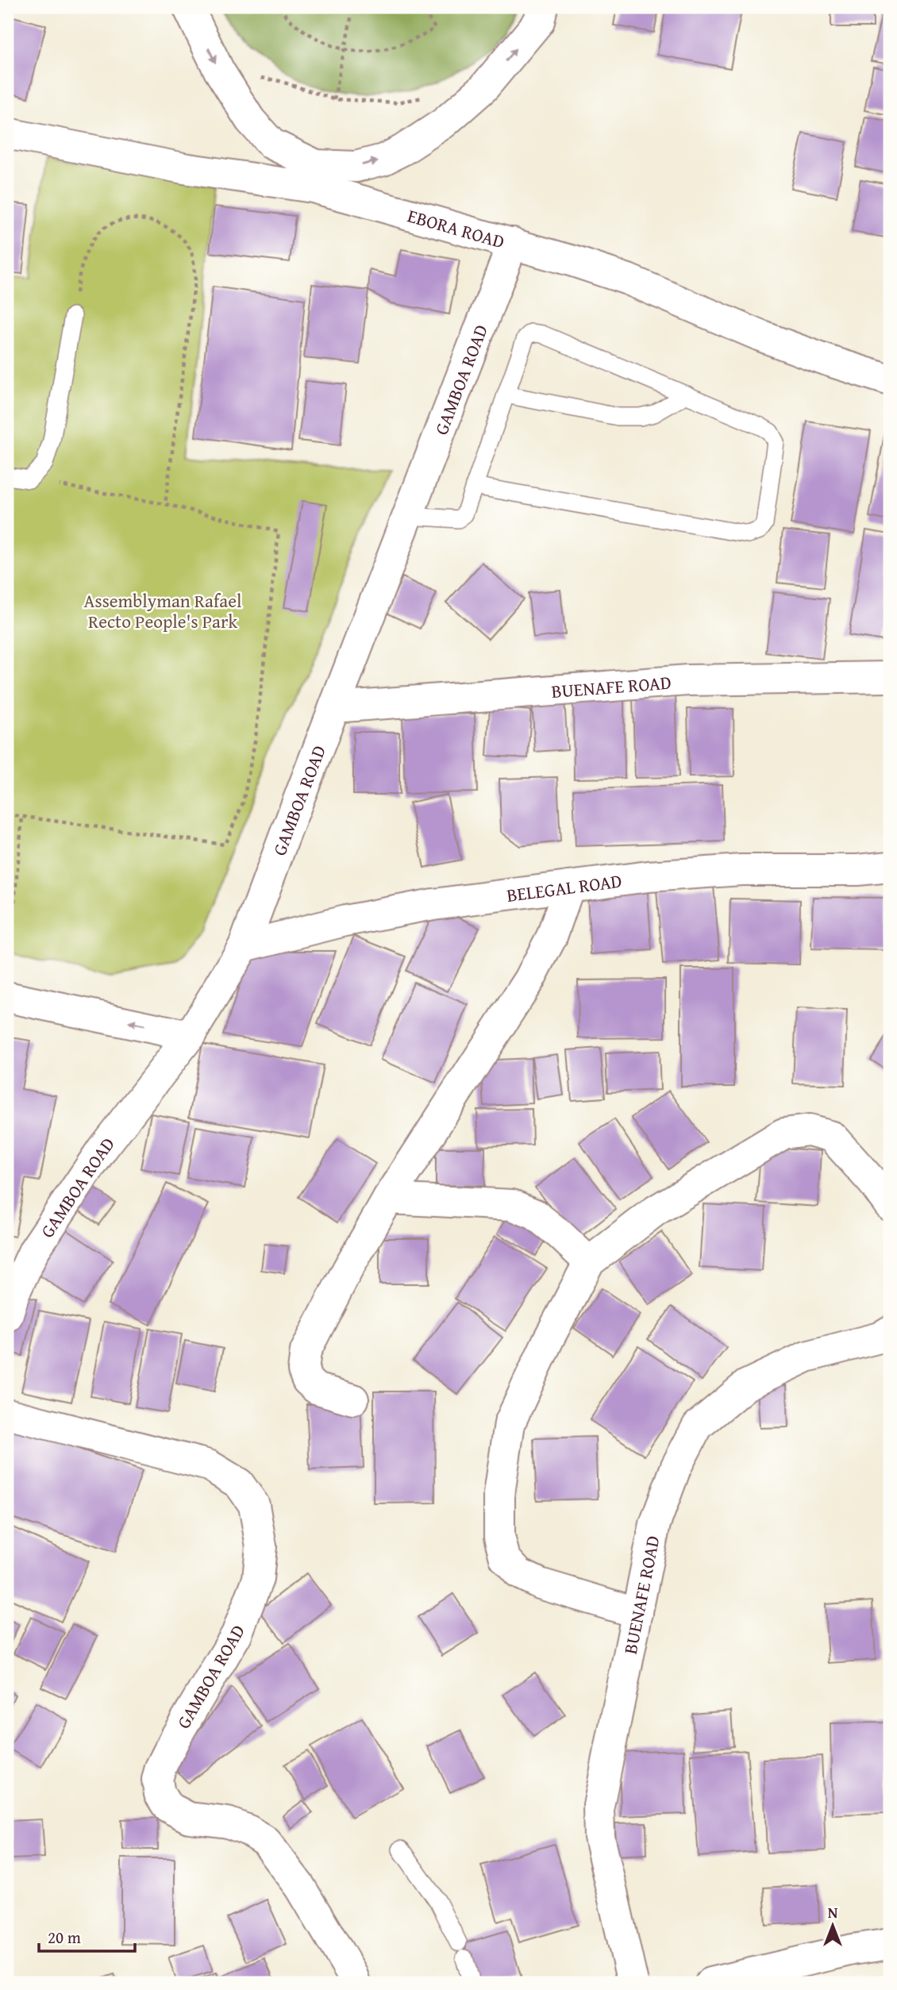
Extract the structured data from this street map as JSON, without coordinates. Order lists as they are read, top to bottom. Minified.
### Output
{"streets":{"street":["EBORA ROAD","GAMBOA ROAD","BUENAFE ROAD","BELEGAL ROAD"]},"crossings":[["EBORA ROAD","GAMBOA ROAD"],["GAMBOA ROAD","BUENAFE ROAD"],["GAMBOA ROAD","BELEGAL ROAD"]],"parks":["Assemblyman Rafael Recto People's Park"],"scale_bar":"20 m","north":"top"}
